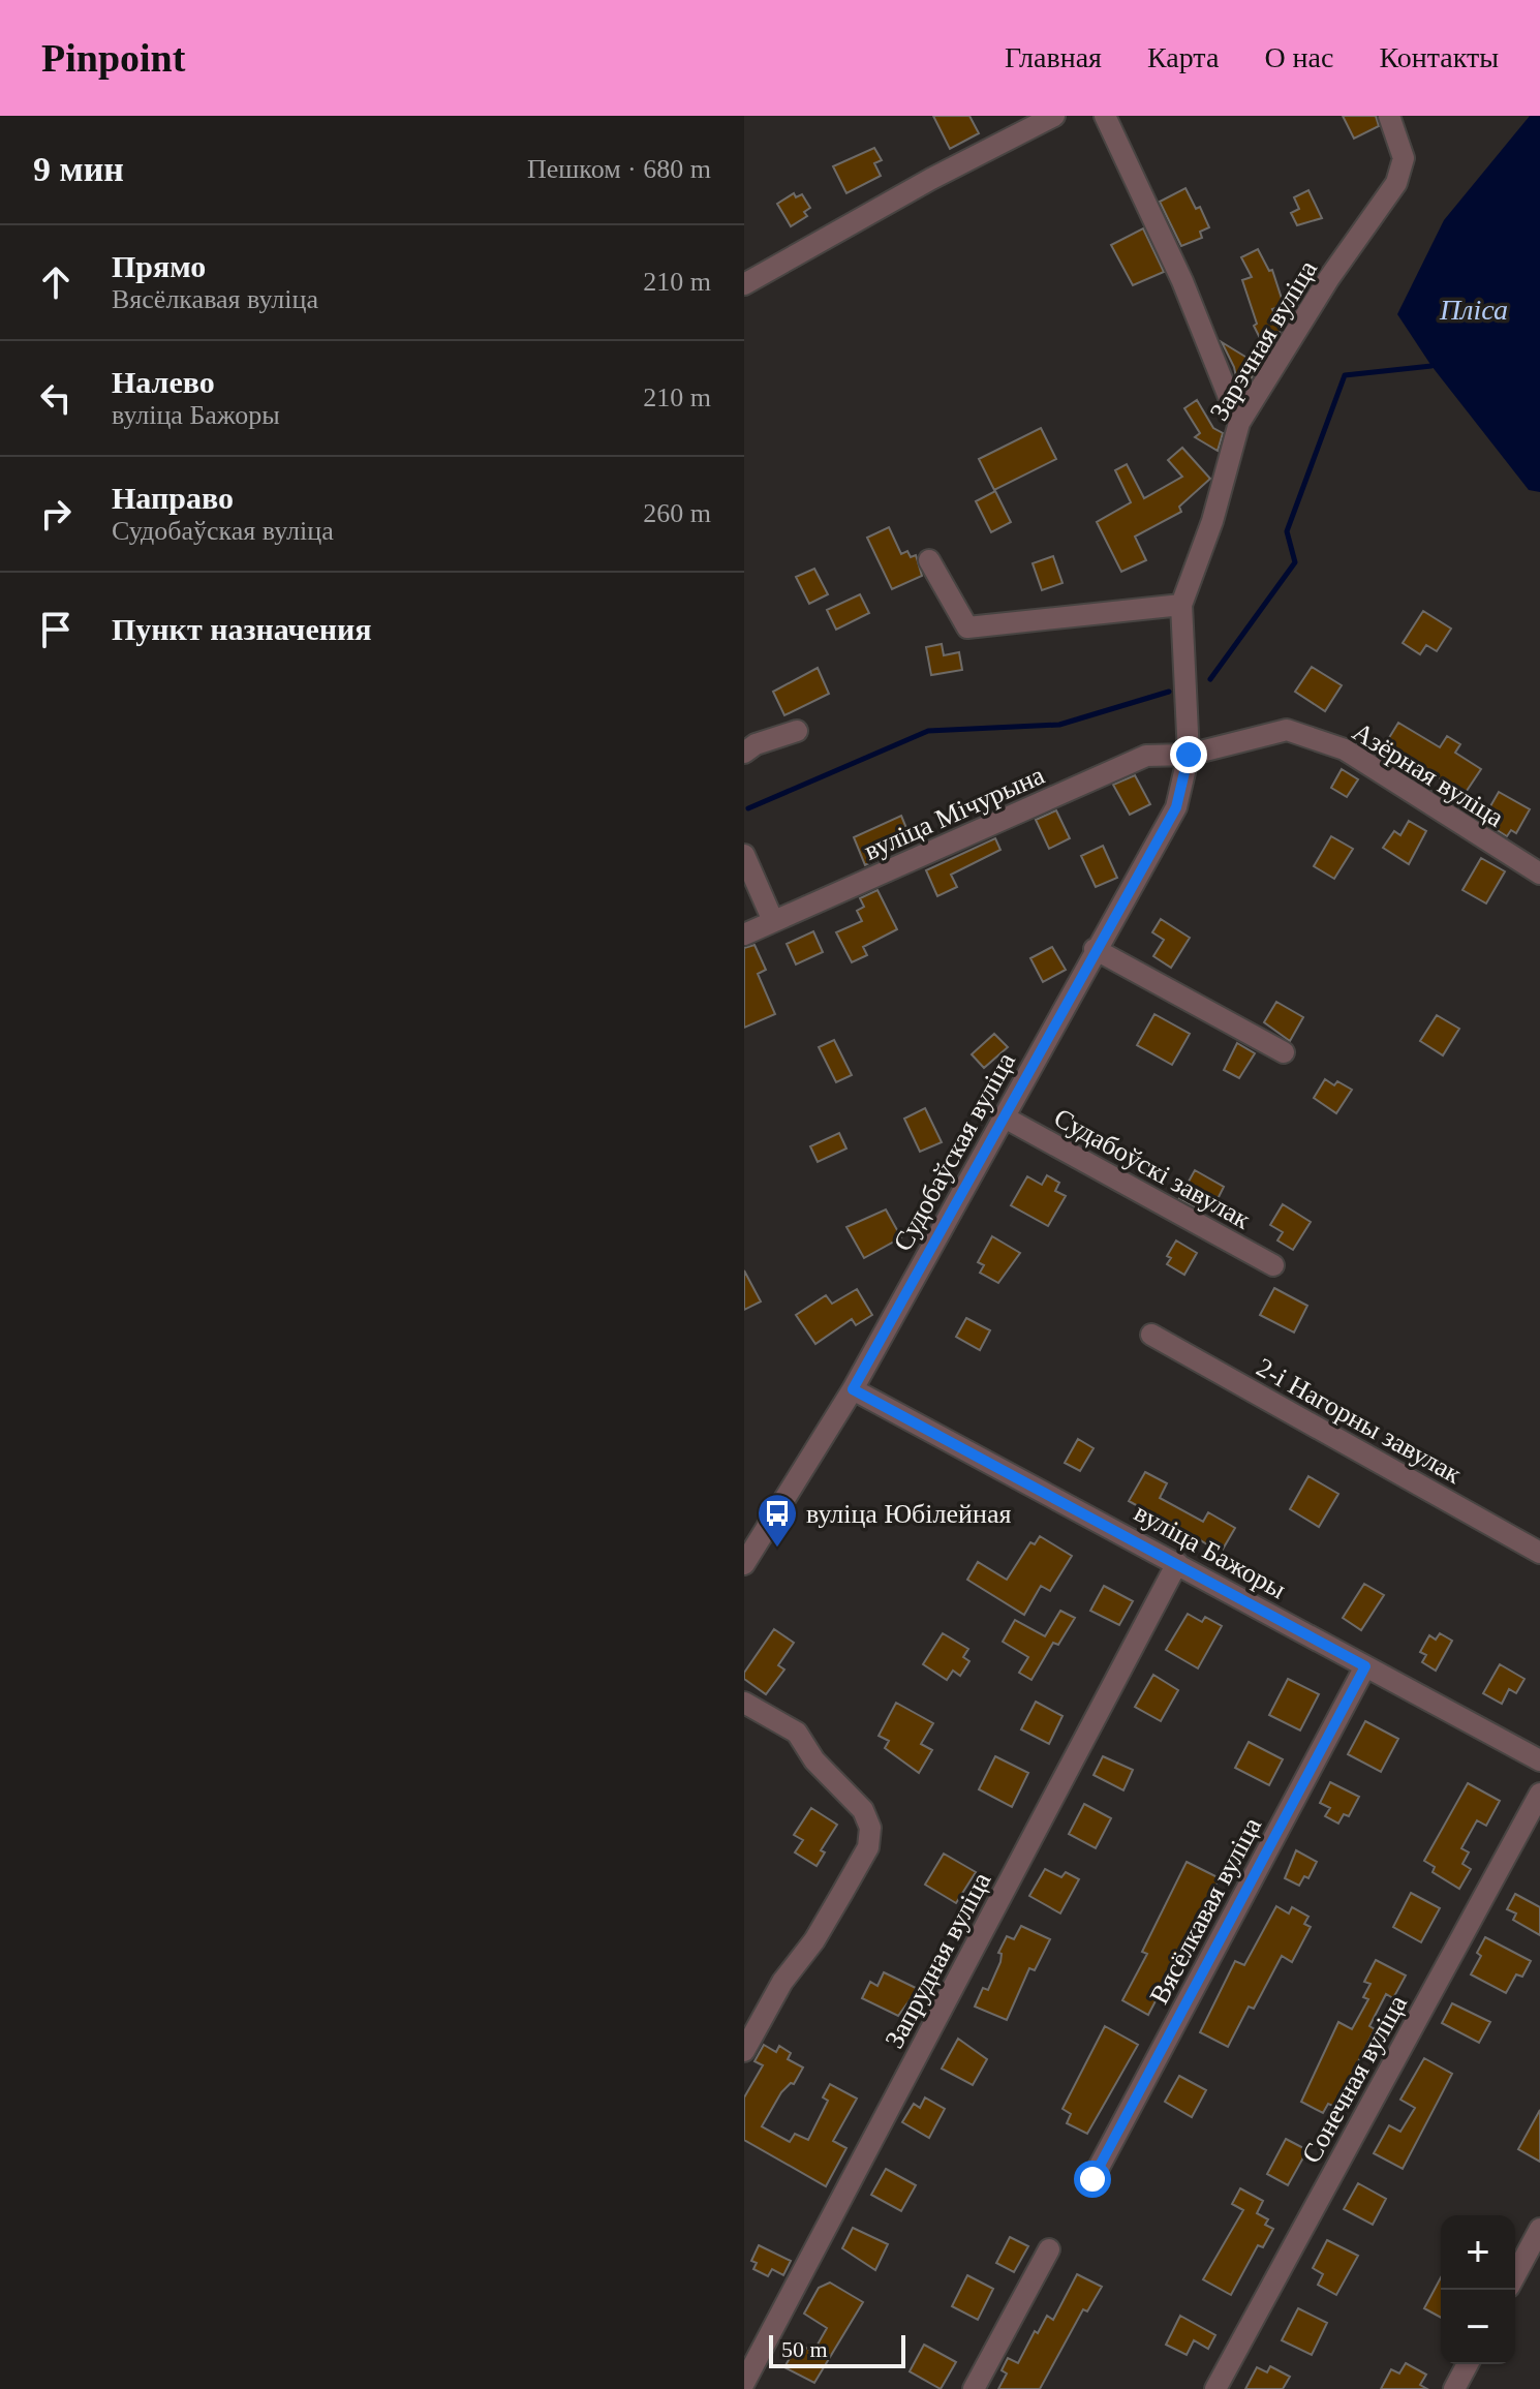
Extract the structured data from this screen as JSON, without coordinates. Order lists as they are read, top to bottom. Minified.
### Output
{"streets":{"street":["Зарэчная вуліца","Азёрная вуліца","вуліца Мічурына","Судобаўская вуліца","Судабоўскі завулак","2-і Нагорны завулак","вуліца Бажоры","Вясёлкавая вуліца","Запрудная вуліца","Сонечная вуліца"]},"crossings":[["Зарэчная вуліца","Азёрная вуліца"],["Зарэчная вуліца","вуліца Мічурына"],["Зарэчная вуліца","Судобаўская вуліца"],["Азёрная вуліца","вуліца Мічурына"],["Азёрная вуліца","Судобаўская вуліца"],["вуліца Мічурына","Судобаўская вуліца"],["Судобаўская вуліца","Судабоўскі завулак"],["Судобаўская вуліца","вуліца Бажоры"],["вуліца Бажоры","Вясёлкавая вуліца"],["вуліца Бажоры","Запрудная вуліца"]],"water":["Пліса"],"places":{"bus stop":["вуліца Юбілейная"]},"scale_bar":"50 m","page":{"header":"Pinpoint","nav":["Главная","Карта","О нас","Контакты"],"heading":["9 мин","Пешком · 680 m"],"list":[["Прямо","Вясёлкавая вуліца","210 m"],["Налево","вуліца Бажоры","210 m"],["Направо","Судобаўская вуліца","260 m"],"Пункт назначения"],"map_buttons":["+","−"],"scale":"50 m"}}
